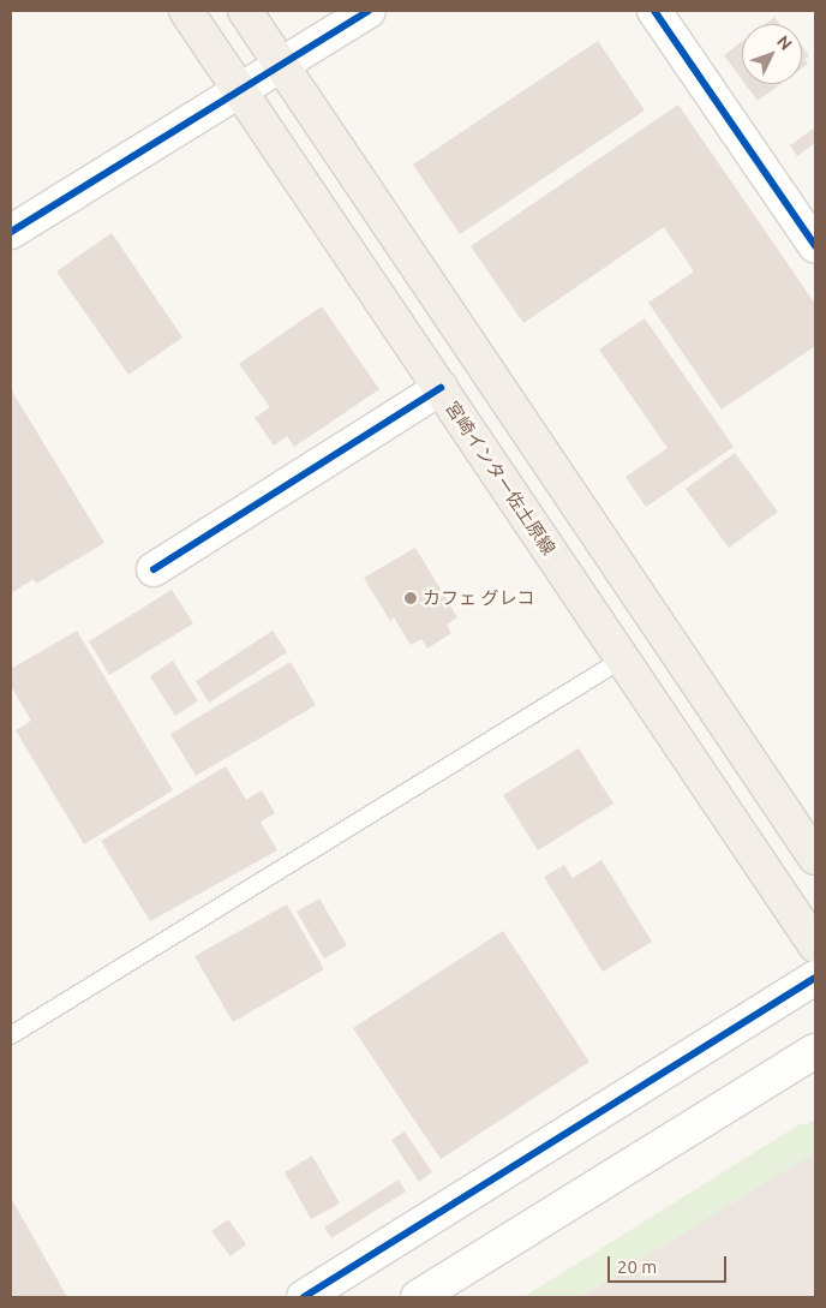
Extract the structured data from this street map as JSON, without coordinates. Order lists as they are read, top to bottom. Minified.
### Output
{"streets":{"main road":["宮崎インター佐土原線"]},"places":["カフェ グレコ"],"scale_bar":"20 m","north":"top right"}
